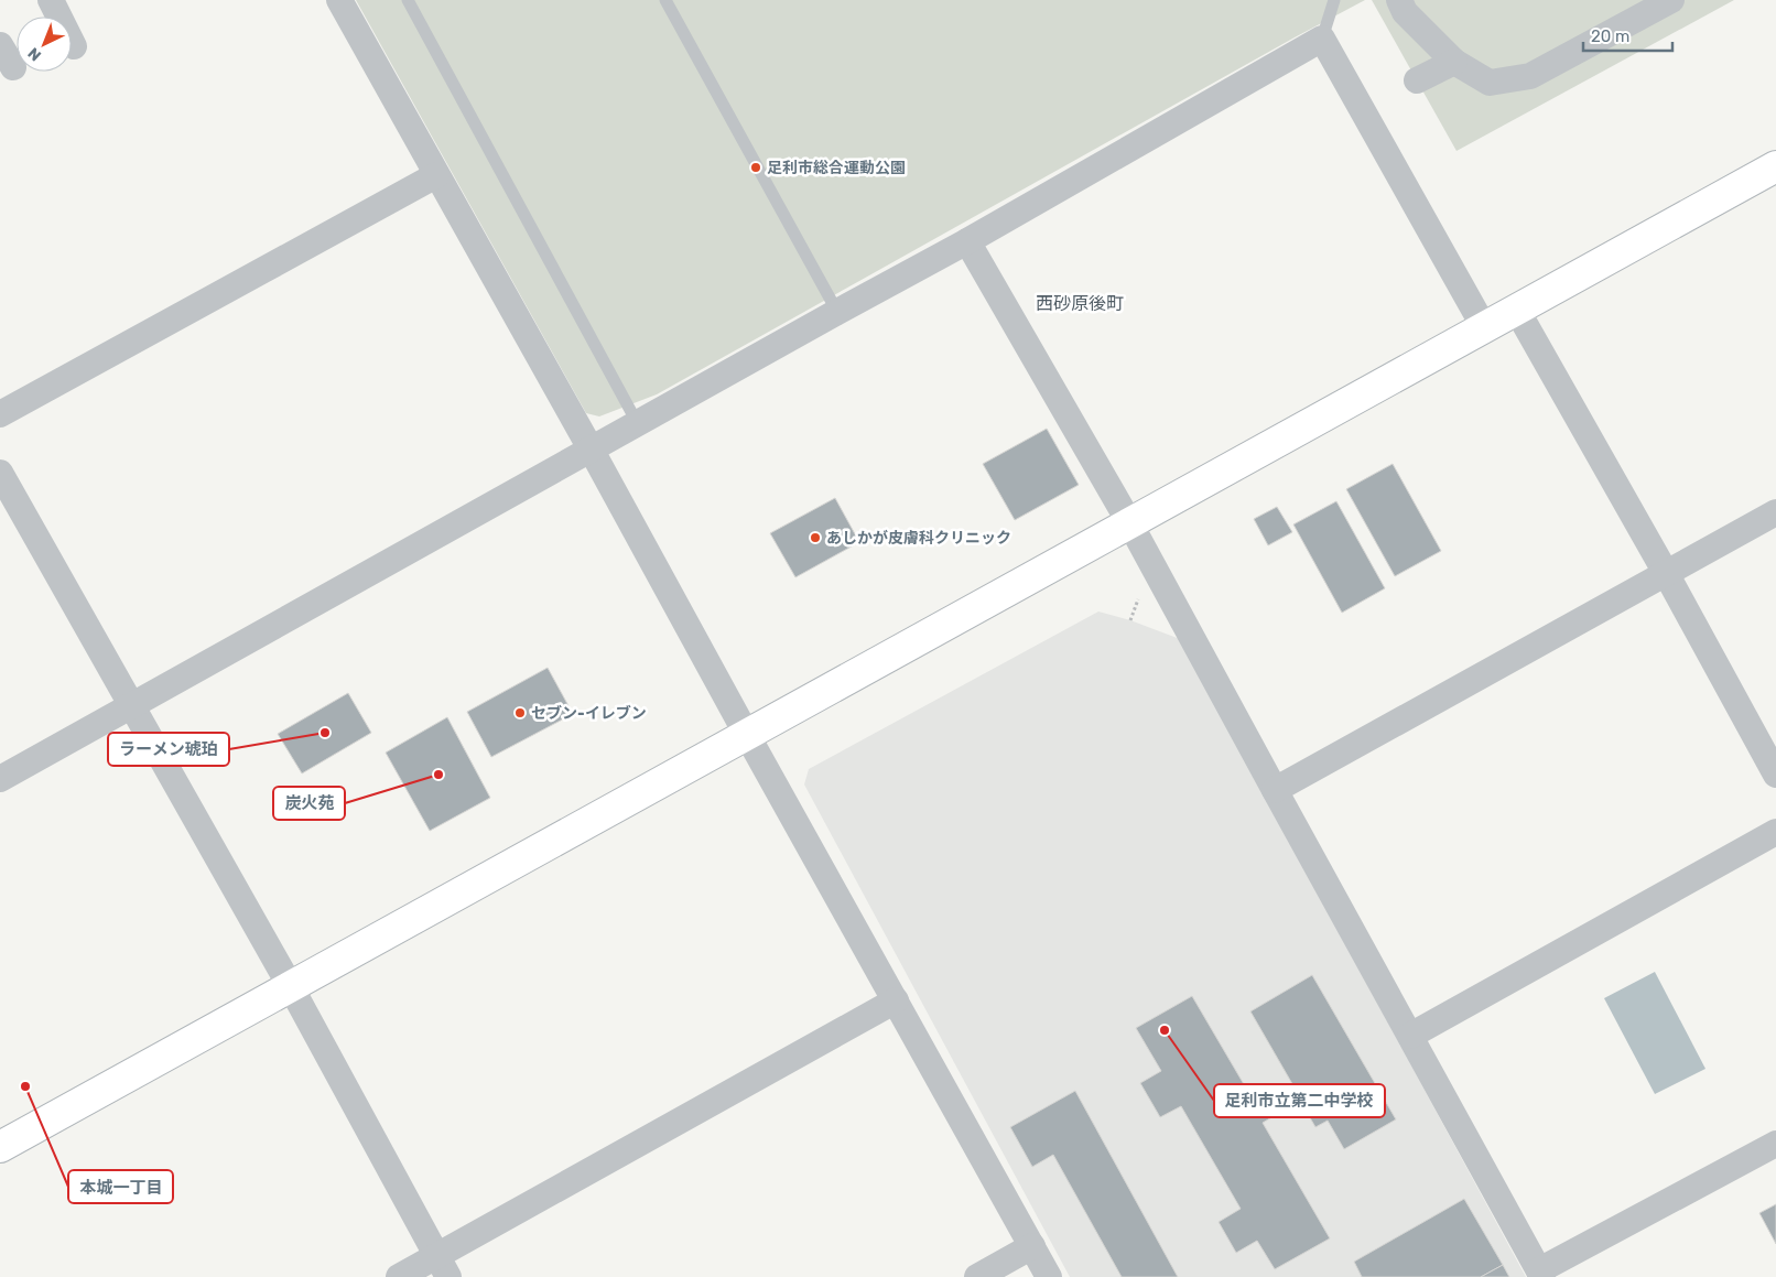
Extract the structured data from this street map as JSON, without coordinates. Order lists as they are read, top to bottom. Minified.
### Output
{"districts":["西砂原後町"],"places":["足利市総合運動公園","あしかが皮膚科クリニック","セブン-イレブン","ラーメン琥珀","炭火苑","足利市立第二中学校","本城一丁目"],"scale_bar":"20 m","north":"bottom left"}
